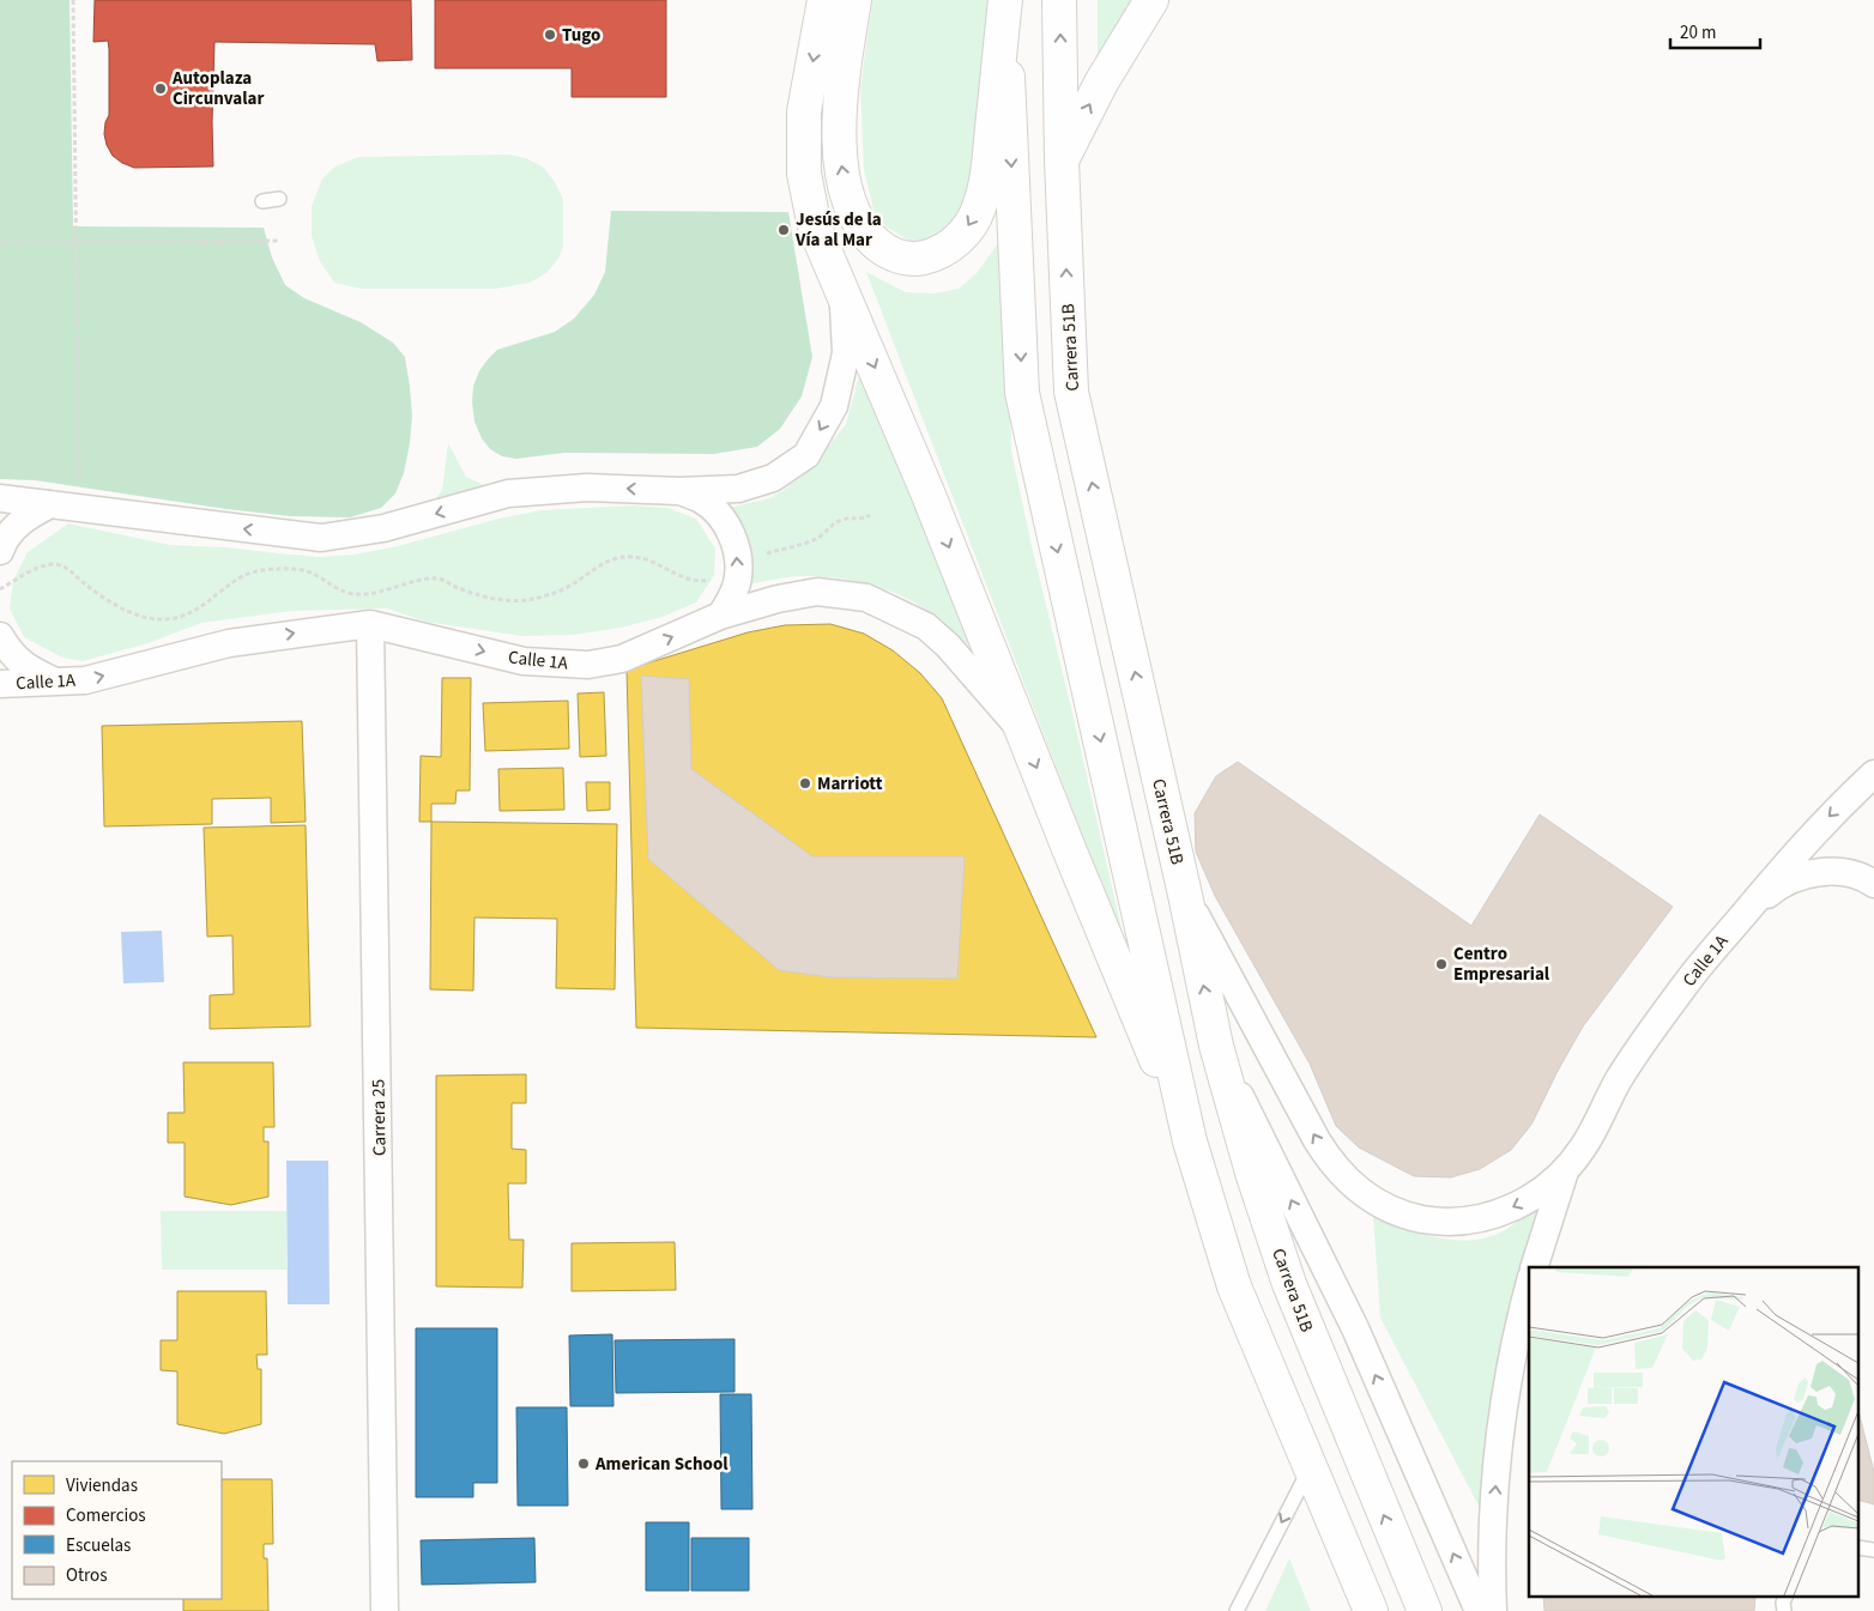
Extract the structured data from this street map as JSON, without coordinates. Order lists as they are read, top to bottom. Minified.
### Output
{"streets":{"main road":["Carrera 51B"],"street":["Calle 1A","Carrera 25"]},"crossings":[["Calle 1A","Carrera 25"]],"places":["Tugo","Autoplaza Circunvalar","Jesús de la Vía al Mar","Marriott","Centro Empresarial","American School"],"legend":["Viviendas","Comercios","Escuelas","Otros"],"scale_bar":"20 m"}
